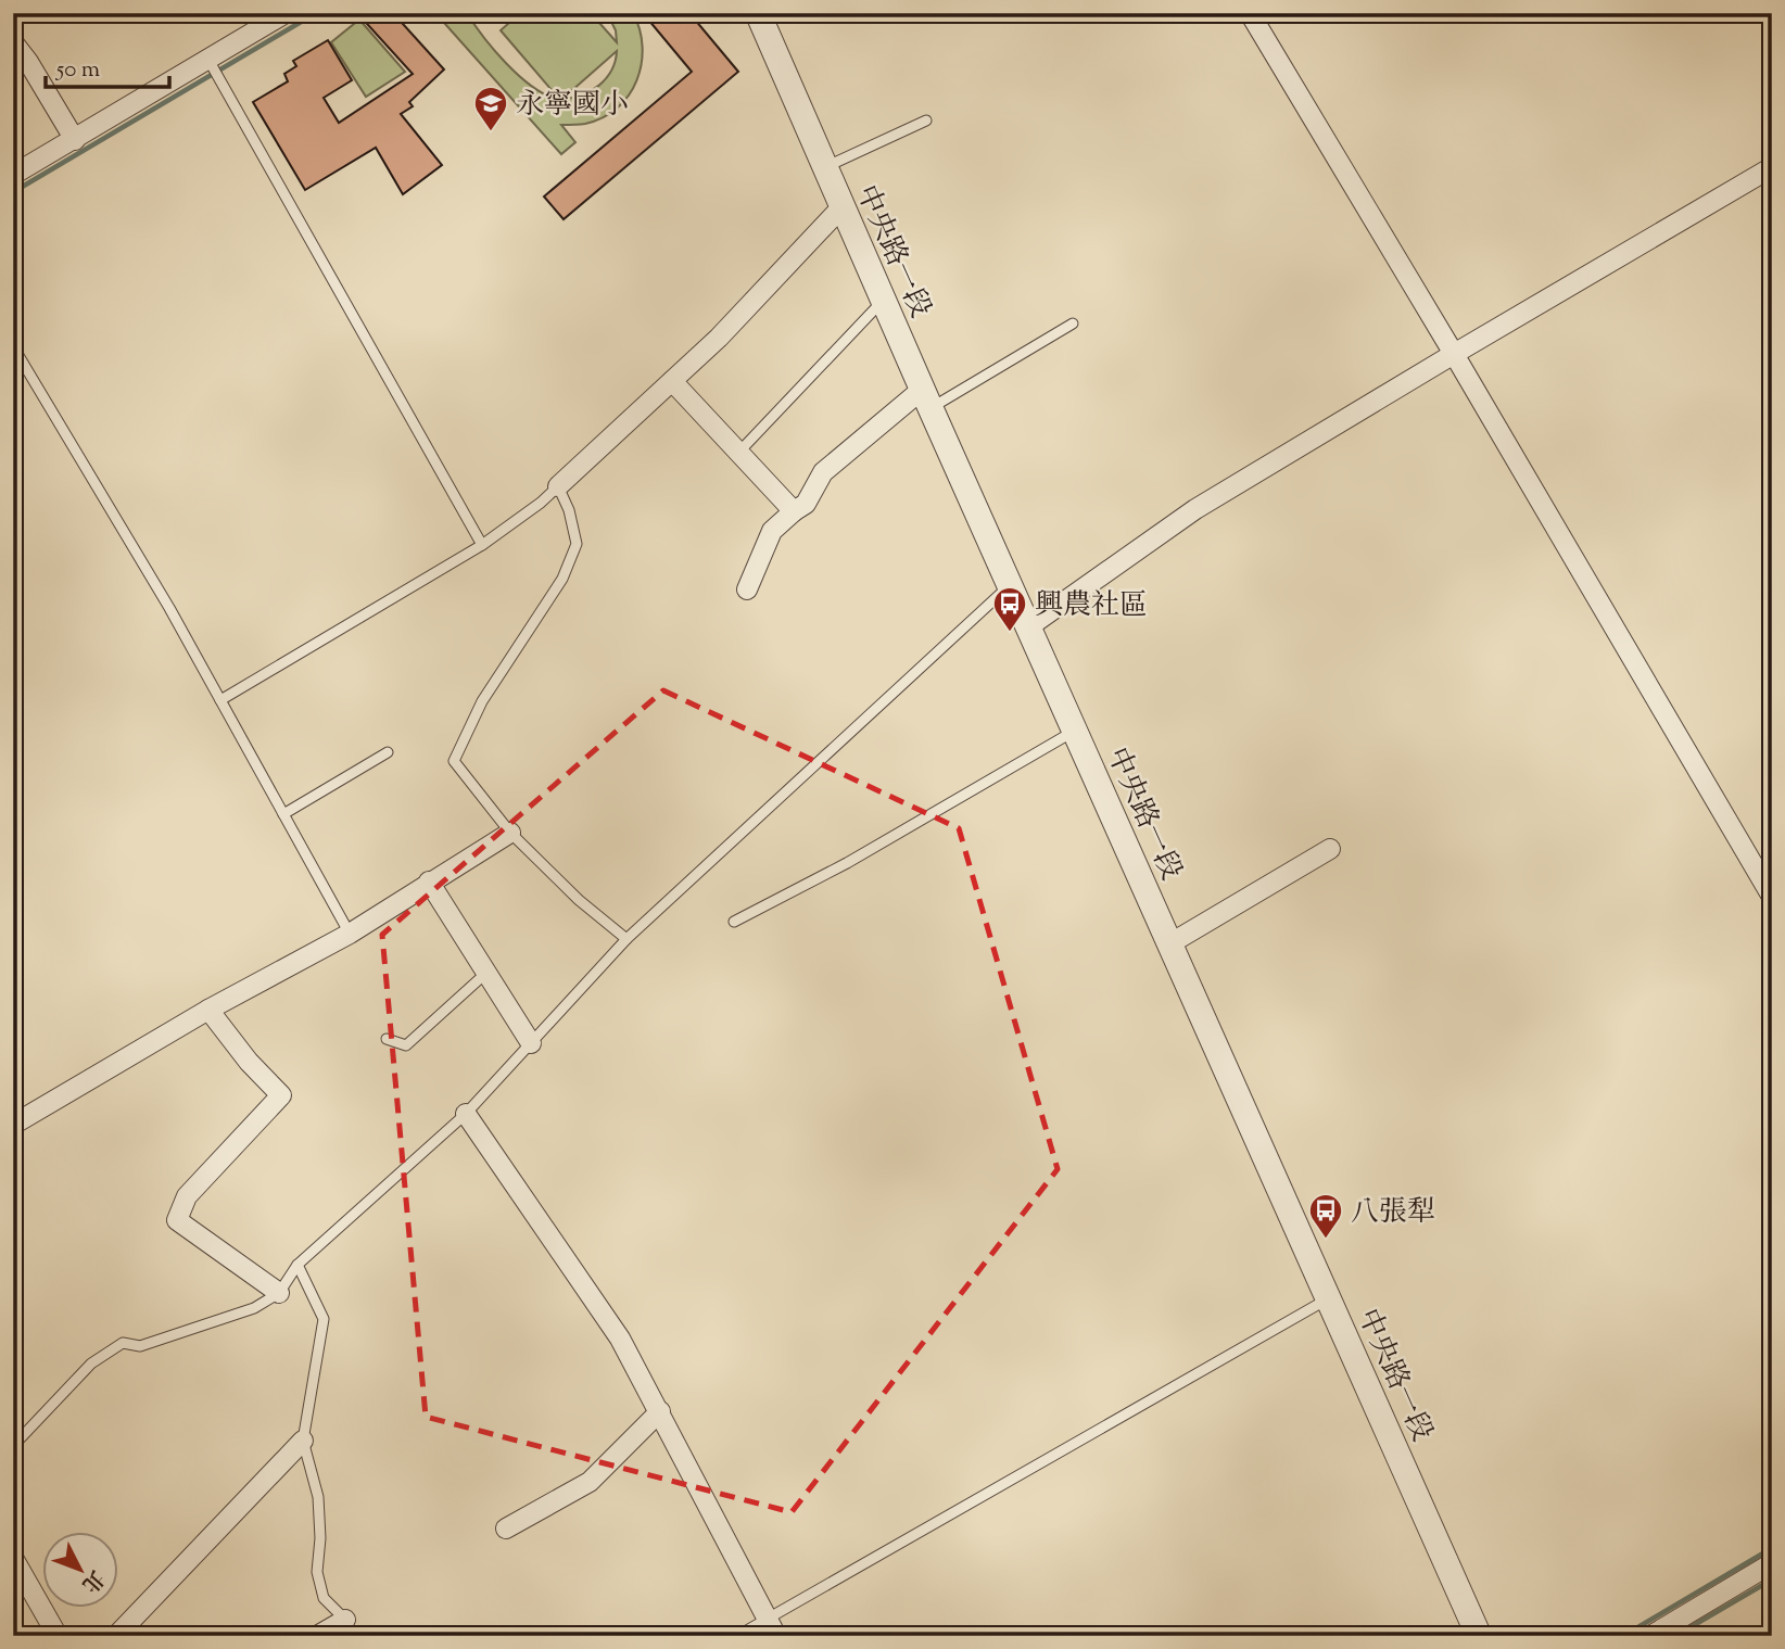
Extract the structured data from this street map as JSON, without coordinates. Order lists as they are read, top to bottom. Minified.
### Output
{"streets":{"street":["中央路一段"]},"places":{"school or university":["永寧國小"],"bus stop":["興農社區","八張犁"]},"scale_bar":"50 m","north":"bottom right"}
